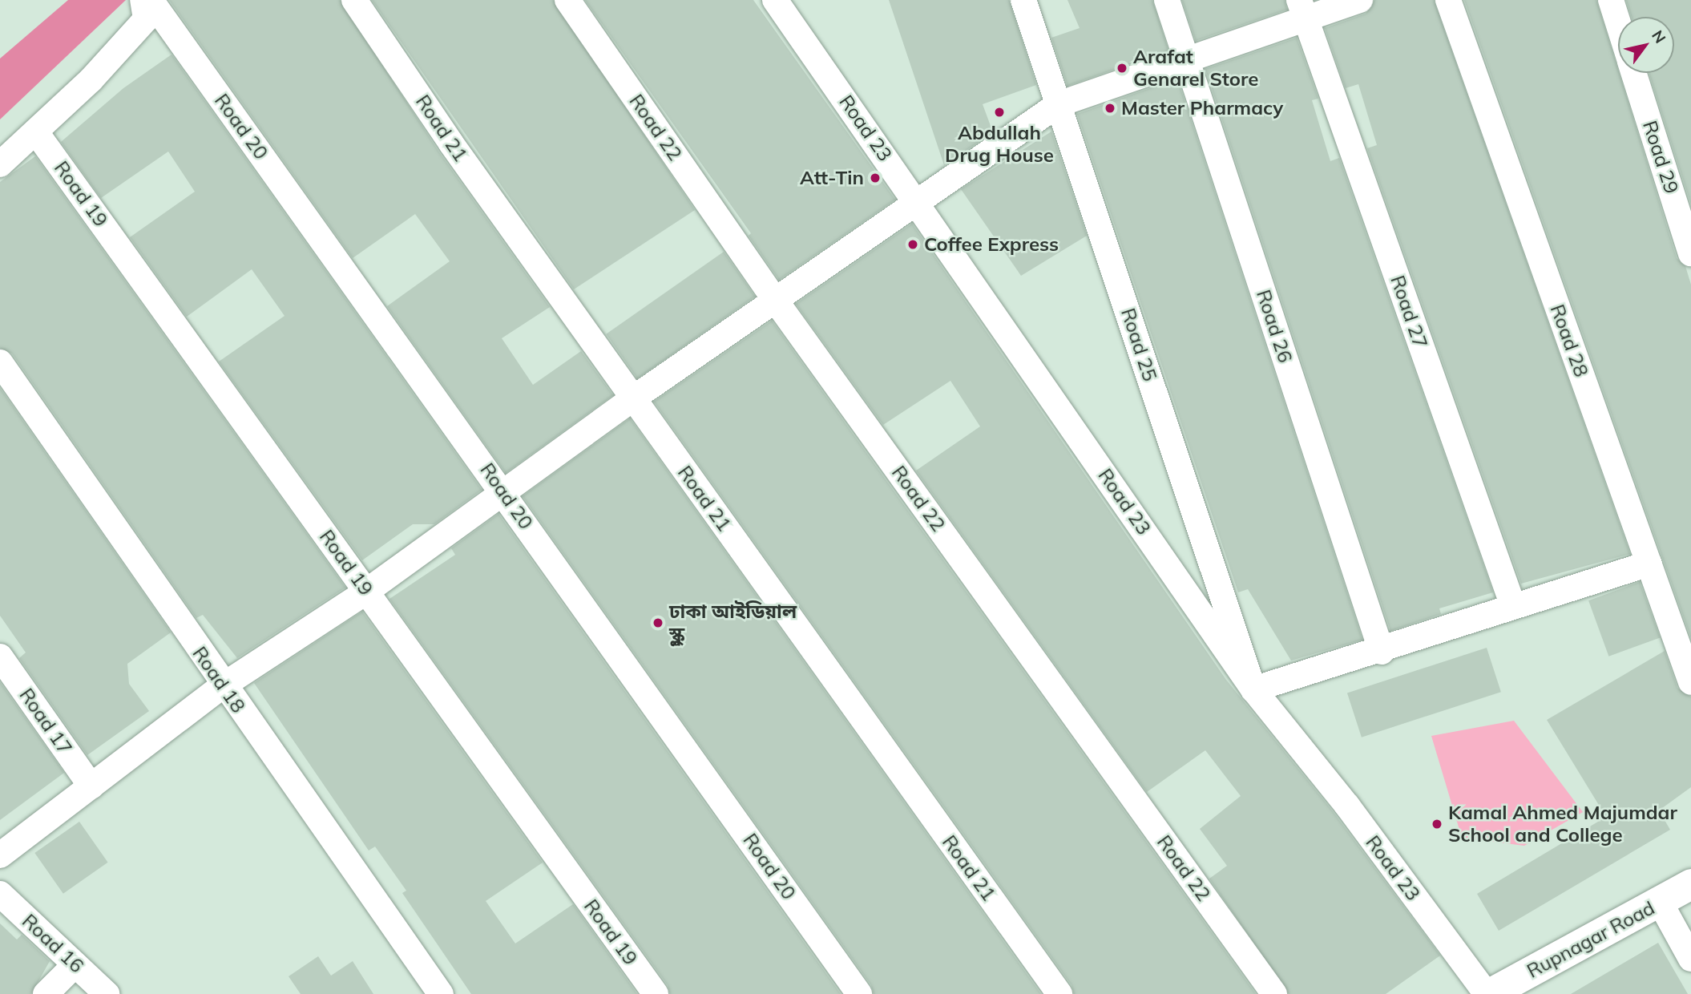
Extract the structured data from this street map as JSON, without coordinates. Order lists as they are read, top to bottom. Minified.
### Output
{"streets":{"street":["Road 20","Road 22","Road 21","Road 23","Road 29","Road 19","Road 27","Road 26","Road 28","Road 25","Road 18","Road 17","Rupnagar Road","Road 16"]},"crossings":[["Road 23","Road 25"],["Road 23","Rupnagar Road"]],"places":["Arafat Genarel Store","Master Pharmacy","Abdullah Drug House","Att-Tin","Coffee Express","ঢাকা আইডিয়াল স্কুল","Kamal Ahmed Majumdar School and College"],"north":"top right"}
